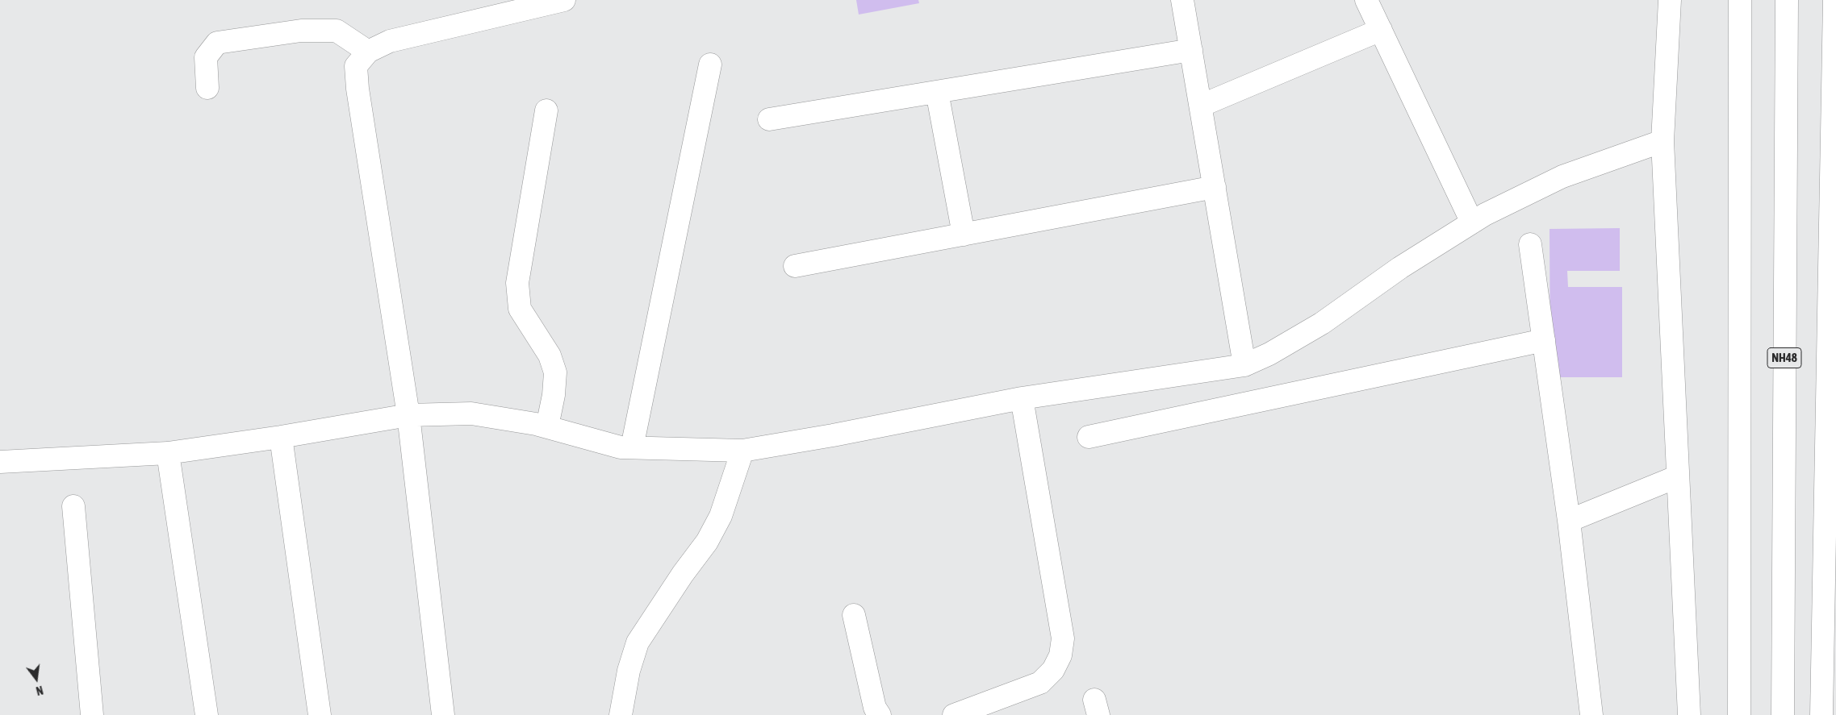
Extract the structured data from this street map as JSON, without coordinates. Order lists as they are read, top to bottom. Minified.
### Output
{"streets":{"main road":["NH48"]},"north":"bottom"}
